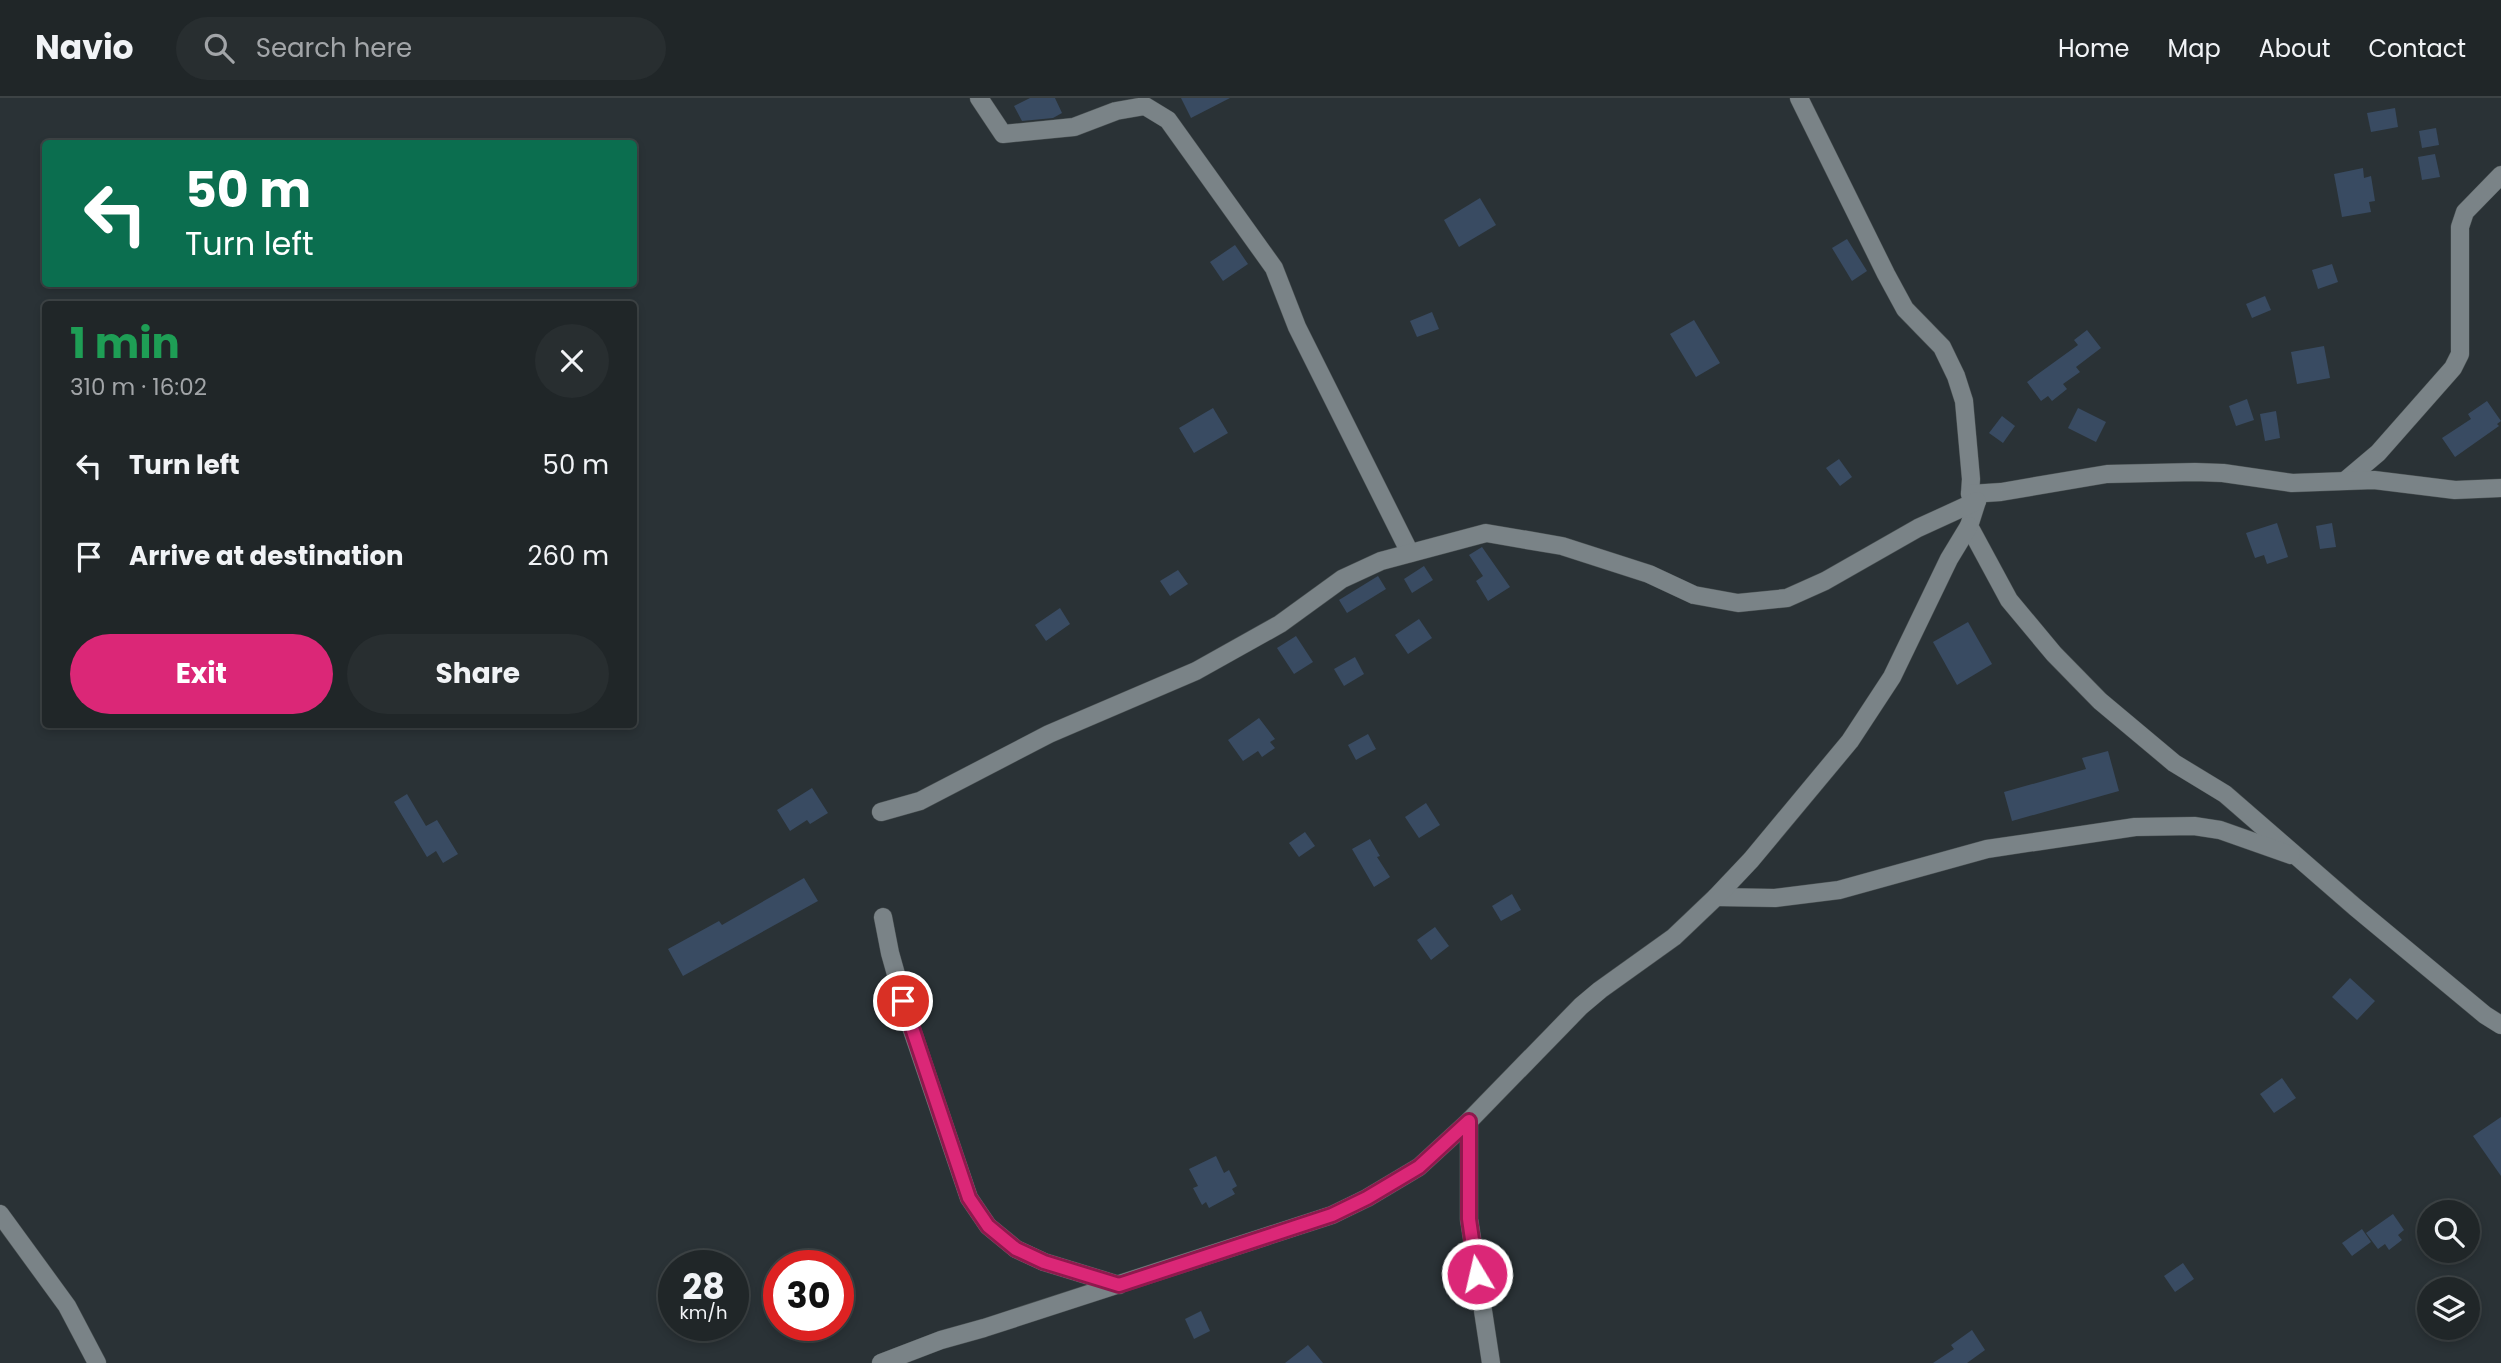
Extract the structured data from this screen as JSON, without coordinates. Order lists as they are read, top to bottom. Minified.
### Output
{"page":{"header":"Navio","search":"Search here","nav":["Home","Map","About","Contact"],"turn":["50 m","Turn left"],"heading":["1 min","310 m · 16:02"],"list":[{"name":"Turn left","value":"50 m"},{"name":"Arrive at destination","value":"260 m"}],"buttons":["Exit","Share"],"speed":"28 km/h","limit":"30"}}
